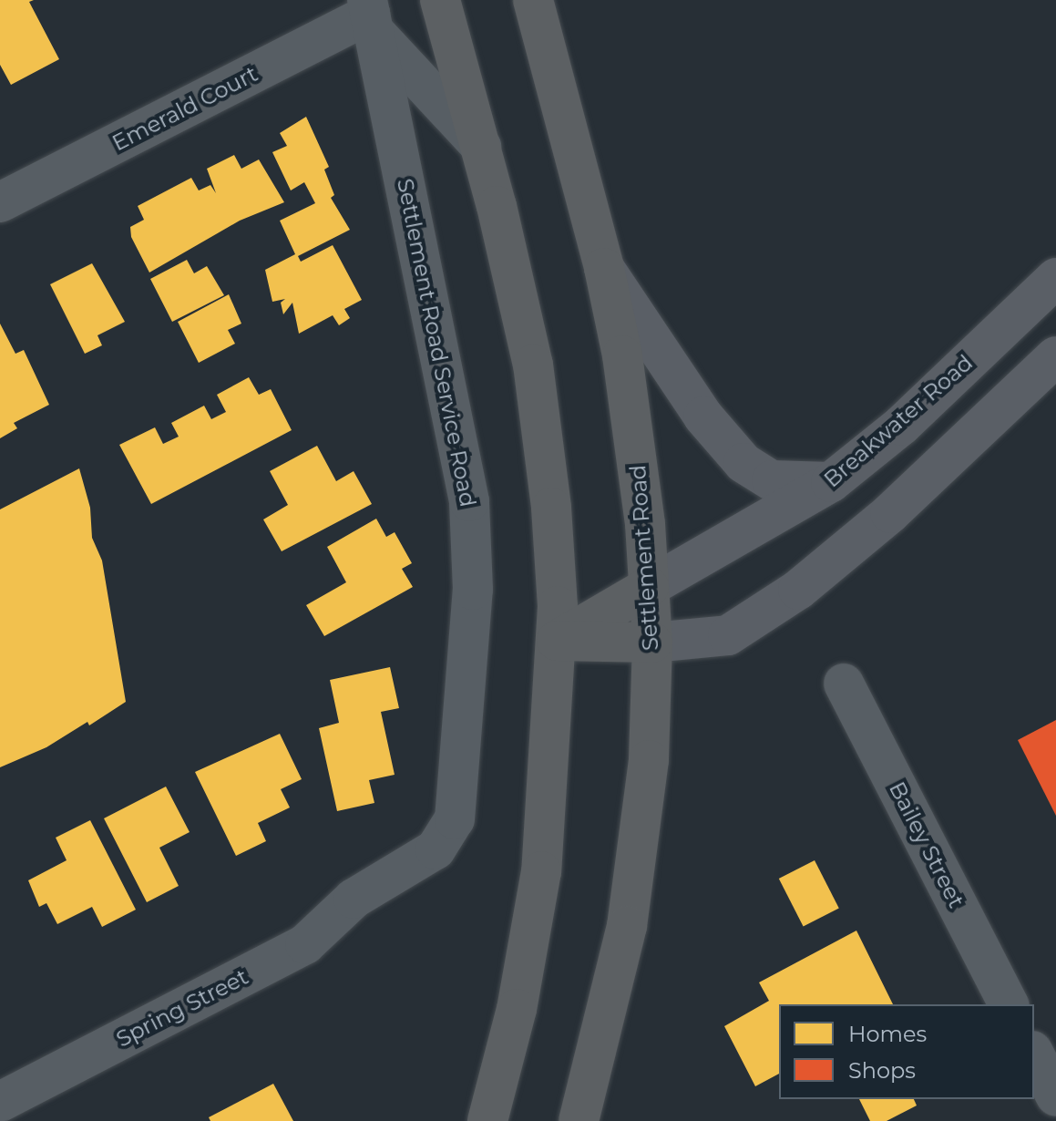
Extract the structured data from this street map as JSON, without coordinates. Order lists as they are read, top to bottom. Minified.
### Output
{"streets":{"highway":["Settlement Road"],"main road":["Breakwater Road"],"street":["Emerald Court","Settlement Road Service Road","Bailey Street","Spring Street"]},"crossings":[["Emerald Court","Settlement Road Service Road"],["Settlement Road Service Road","Spring Street"],["Breakwater Road","Settlement Road"]],"legend":["Homes","Shops"]}
